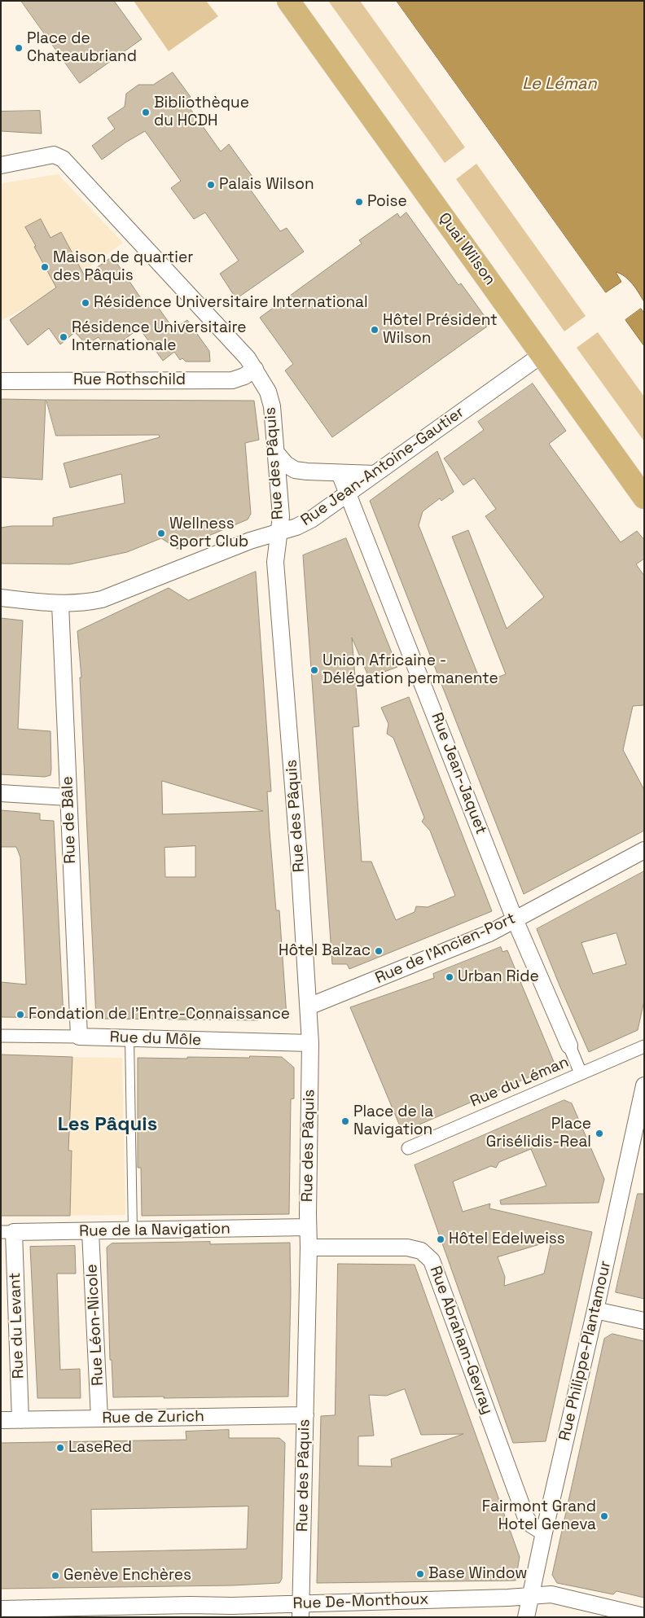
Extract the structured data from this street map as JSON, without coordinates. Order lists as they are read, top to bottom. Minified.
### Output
{"streets":{"main road":["Quai Wilson"],"street":["Rue Rothschild","Rue des Pâquis","Rue Jean-Antoine-Gautier","Rue Jean-Jaquet","Rue de Bâle","Rue de l'Ancien-Port","Rue du Môle","Rue du Léman","Rue de la Navigation","Rue Léon-Nicole","Rue du Levant","Rue Abraham-Gevray","Rue Philippe-Plantamour","Rue de Zurich","Rue De-Monthoux"]},"crossings":[["Quai Wilson","Rue Jean-Antoine-Gautier"],["Rue Rothschild","Rue des Pâquis"],["Rue des Pâquis","Rue Jean-Antoine-Gautier"],["Rue des Pâquis","Rue de l'Ancien-Port"],["Rue des Pâquis","Rue du Môle"],["Rue des Pâquis","Rue de la Navigation"],["Rue des Pâquis","Rue Abraham-Gevray"],["Rue des Pâquis","Rue de Zurich"],["Rue des Pâquis","Rue De-Monthoux"],["Rue Jean-Antoine-Gautier","Rue Jean-Jaquet"],["Rue Jean-Antoine-Gautier","Rue de Bâle"],["Rue Jean-Jaquet","Rue de l'Ancien-Port"],["Rue Jean-Jaquet","Rue du Léman"],["Rue de Bâle","Rue du Môle"],["Rue de la Navigation","Rue Léon-Nicole"],["Rue de la Navigation","Rue du Levant"],["Rue Léon-Nicole","Rue de Zurich"],["Rue du Levant","Rue de Zurich"],["Rue Abraham-Gevray","Rue Philippe-Plantamour"],["Rue Philippe-Plantamour","Rue De-Monthoux"]],"districts":["Les Pâquis"],"water":["Le Léman"],"places":["Place de Chateaubriand","Bibliothèque du HCDH","Palais Wilson","Poise","Maison de quartier des Pâquis","Résidence Universitaire International","Hôtel Président Wilson","Résidence Universitaire Internationale","Wellness Sport Club","Union Africaine - Délégation permanente","Hôtel Balzac","Urban Ride","Fondation de l'Entre-Connaissance","Place de la Navigation","Place Grisélidis-Real","Hôtel Edelweiss","LaseRed","Fairmont Grand Hotel Geneva","Base Window","Genève Enchères"]}
